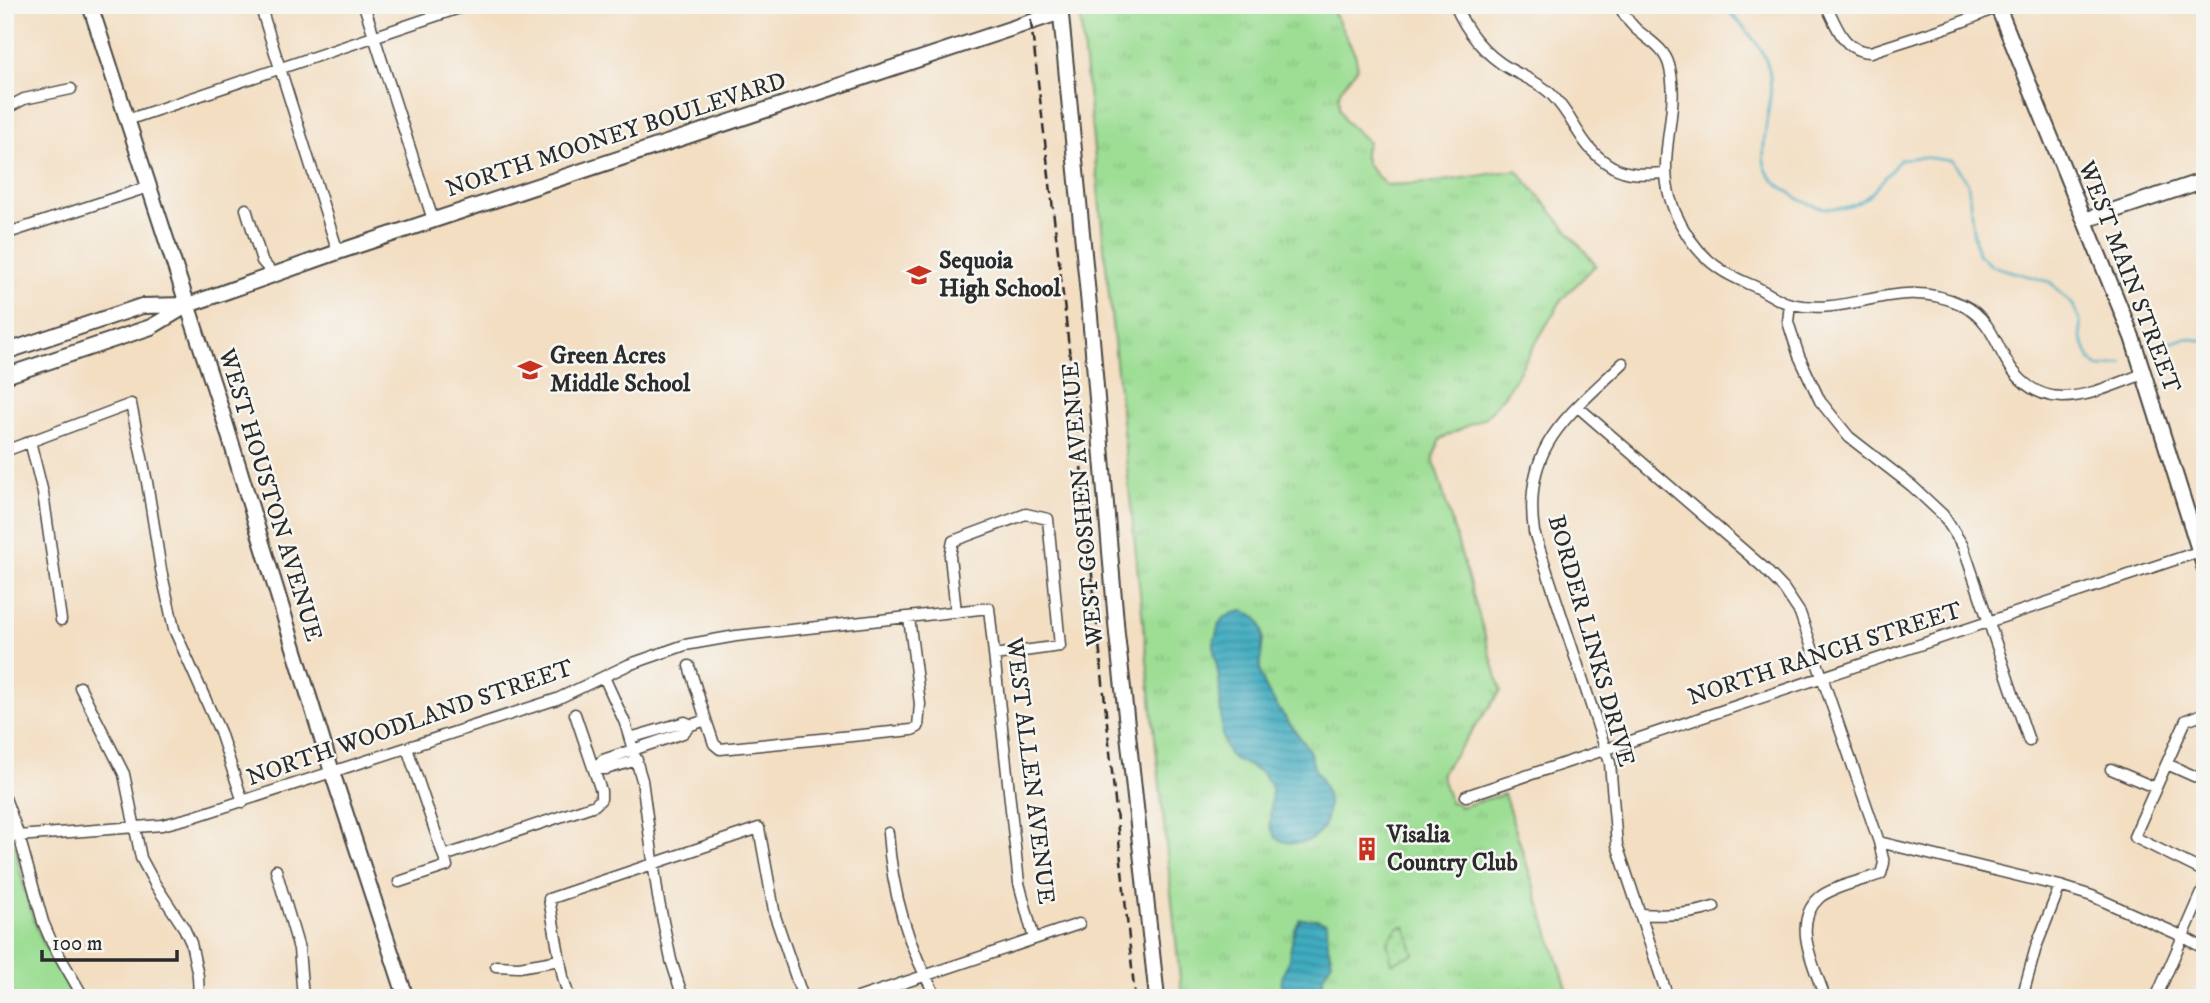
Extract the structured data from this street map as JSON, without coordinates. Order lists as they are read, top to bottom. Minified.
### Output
{"streets":{"street":["NORTH MOONEY BOULEVARD","WEST MAIN STREET","WEST HOUSTON AVENUE","WEST GOSHEN AVENUE","BORDER LINKS DRIVE","NORTH RANCH STREET","NORTH WOODLAND STREET","WEST ALLEN AVENUE"]},"crossings":[["NORTH MOONEY BOULEVARD","WEST HOUSTON AVENUE"],["NORTH MOONEY BOULEVARD","WEST GOSHEN AVENUE"],["WEST MAIN STREET","NORTH RANCH STREET"],["WEST HOUSTON AVENUE","NORTH WOODLAND STREET"],["BORDER LINKS DRIVE","NORTH RANCH STREET"],["NORTH WOODLAND STREET","WEST ALLEN AVENUE"]],"places":{"school or university":["Sequoia High School","Green Acres Middle School"],"building":["Visalia Country Club"]},"scale_bar":"100 m"}
